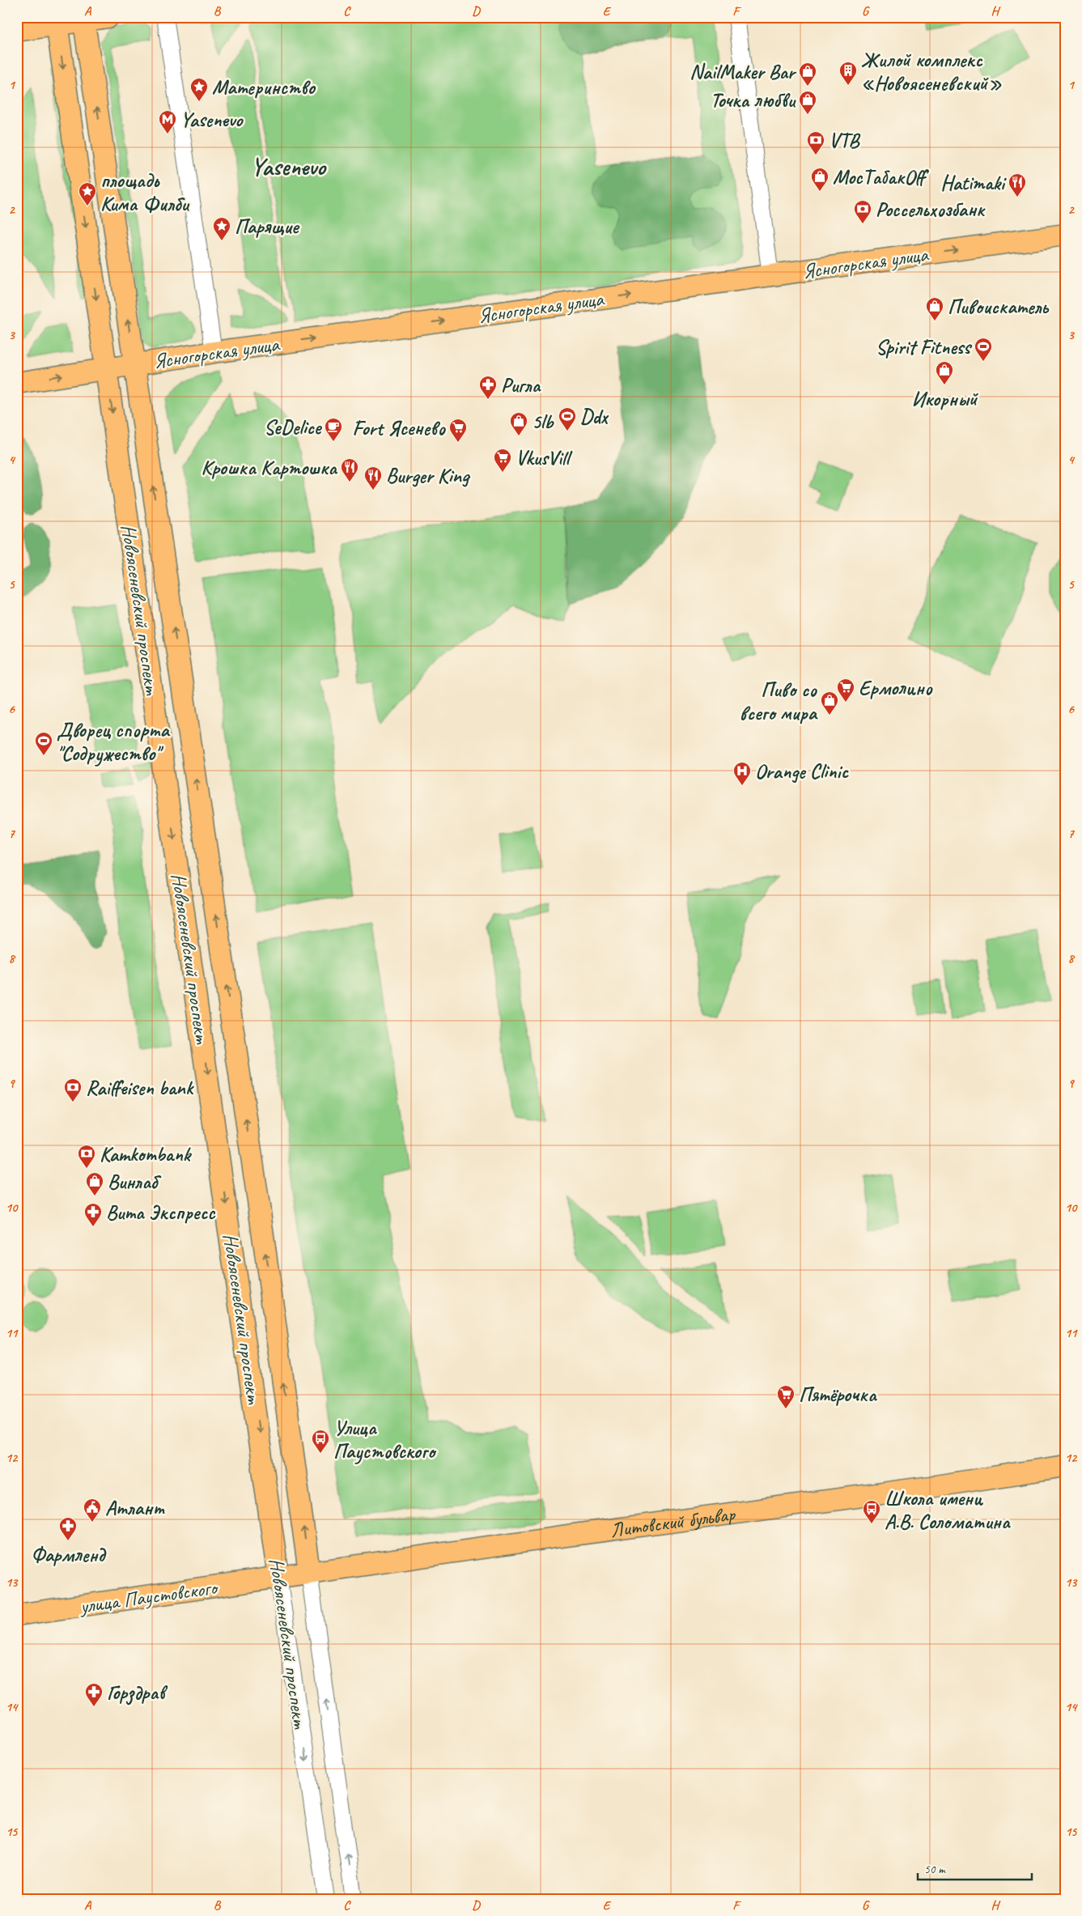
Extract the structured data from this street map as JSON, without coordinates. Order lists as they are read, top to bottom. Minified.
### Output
{"streets":{"main road":["Ясногорская улица","Новоясеневский проспект","Литовский бульвар","улица Паустовского"]},"crossings":[["Ясногорская улица","Новоясеневский проспект"],["Новоясеневский проспект","Литовский бульвар"],["Новоясеневский проспект","улица Паустовского"],["Литовский бульвар","улица Паустовского"]],"one_way":["Ясногорская улица"],"districts":["Yasenevo"],"places":{"building":["Жилой комплекс «Новоясеневский»"],"shop":["NailMaker Bar","Точка любви","МосТабакOff","Пивоискатель","Икорный","5lb","Пиво со всего мира","Винлаб"],"place":["Материнство","площадь Кима Филби","Парящие"],"metro station":["Yasenevo"],"bank":["VTB","Россельхозбанк","Raiffeisen bank","Kamkombank"],"restaurant":["Hatimaki","Крошка Картошка","Burger King"],"sports":["Spirit Fitness","Ddx","Дворец спорта \"Содружество\""],"pharmacy":["Ригла","Вита Экспресс","Фармленд","Горздрав"],"cafe":["SeDelice"],"supermarket":["Fort Ясенево","VkusVill","Ермолино","Пятёрочка"],"hospital":["Orange Clinic"],"bus stop":["Улица Паустовского","Школа имени А.В. Соломатина"],"public building":["Атлант"]},"scale_bar":"50 m","grid":{"columns":["A","B","C","D","E","F","G","H"],"rows":["1","2","3","4","5","6","7","8","9","10","11","12","13","14","15"]}}
